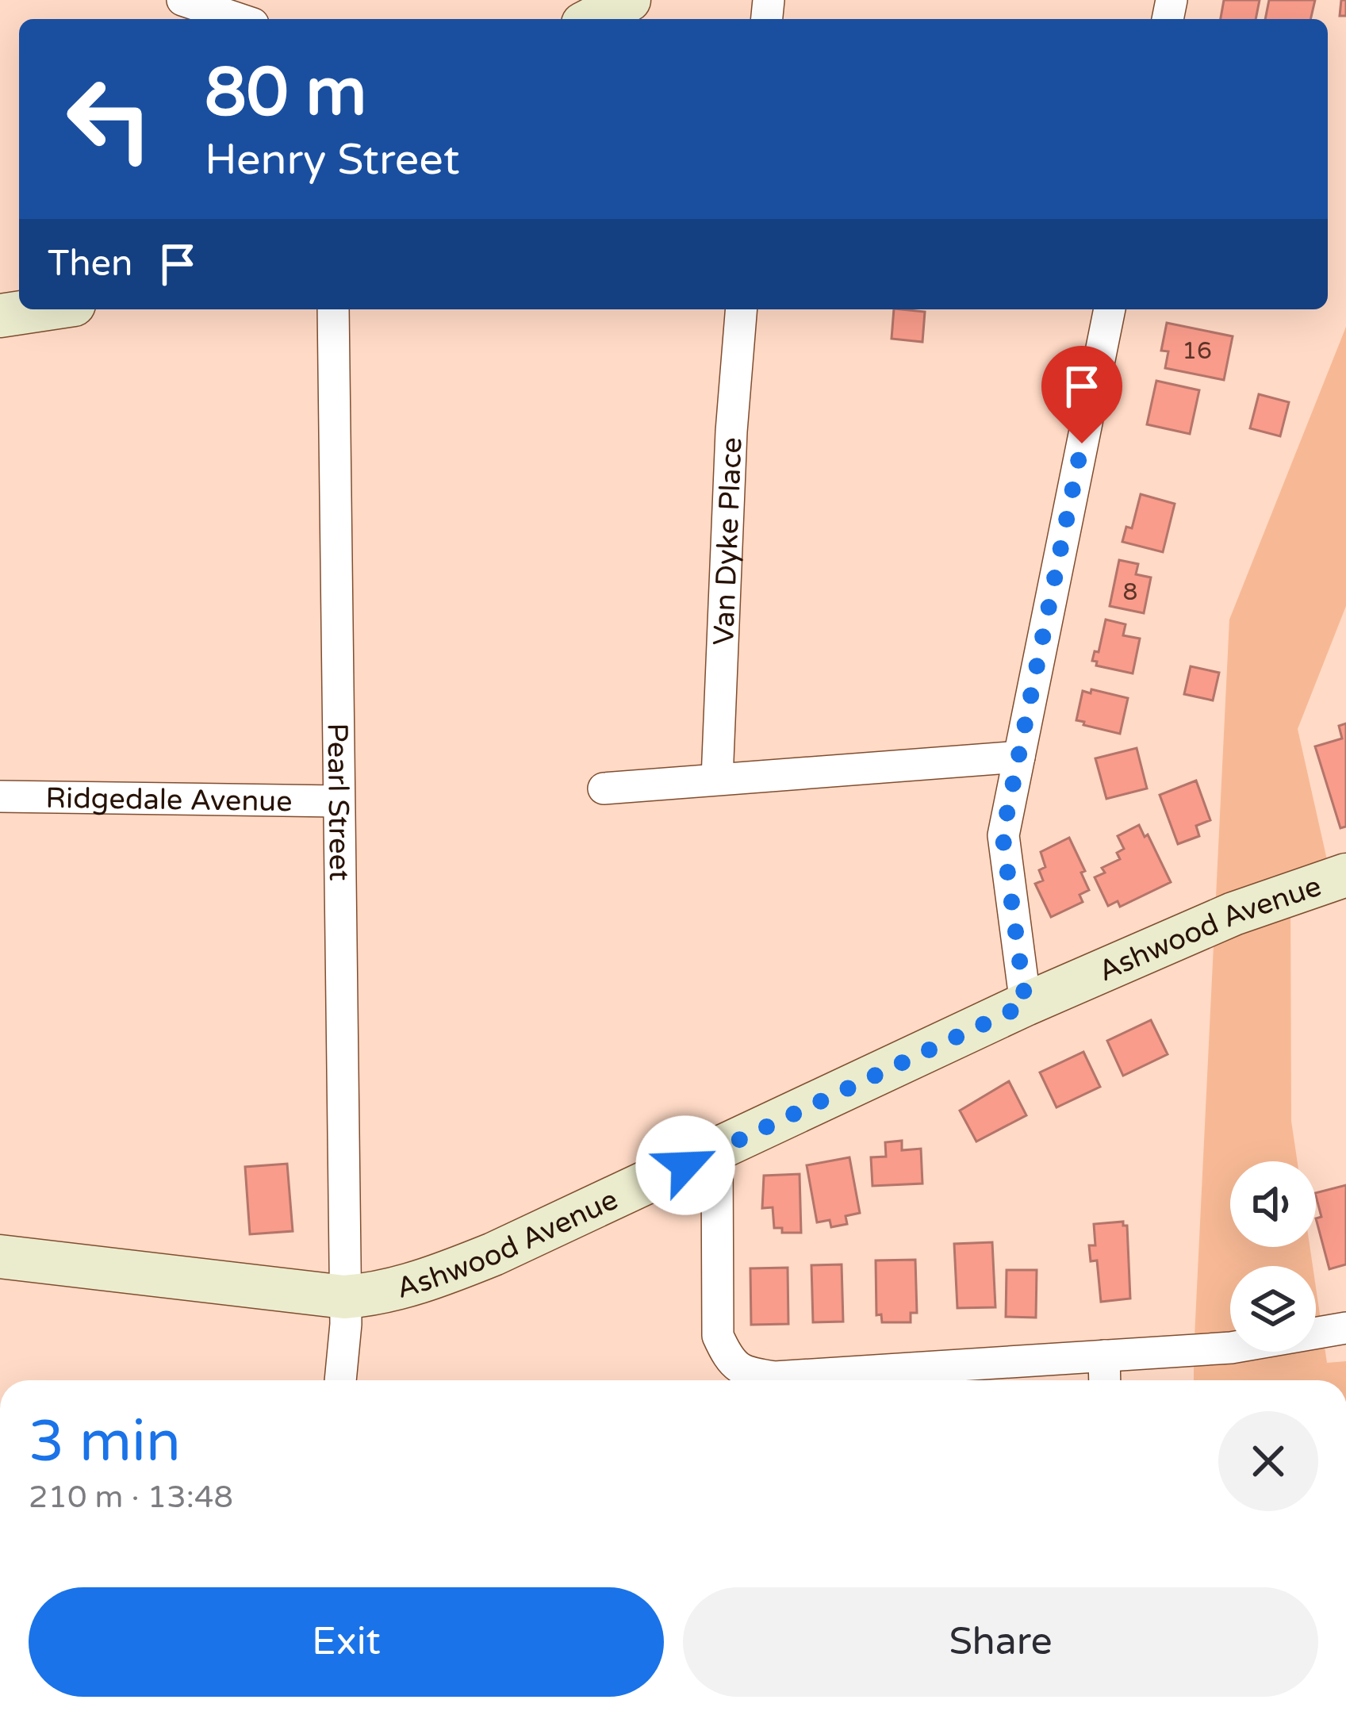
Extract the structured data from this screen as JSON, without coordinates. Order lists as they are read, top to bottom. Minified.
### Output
{"streets":{"street":["Van Dyke Place","Ridgedale Avenue","Pearl Street","Ashwood Avenue"]},"crossings":[["Ridgedale Avenue","Pearl Street"],["Pearl Street","Ashwood Avenue"]],"house_numbers":["16","8"],"page":{"turn":["80 m","Henry Street"],"then":"Then","heading":["3 min","210 m · 13:48"],"buttons":["Exit","Share"]}}
